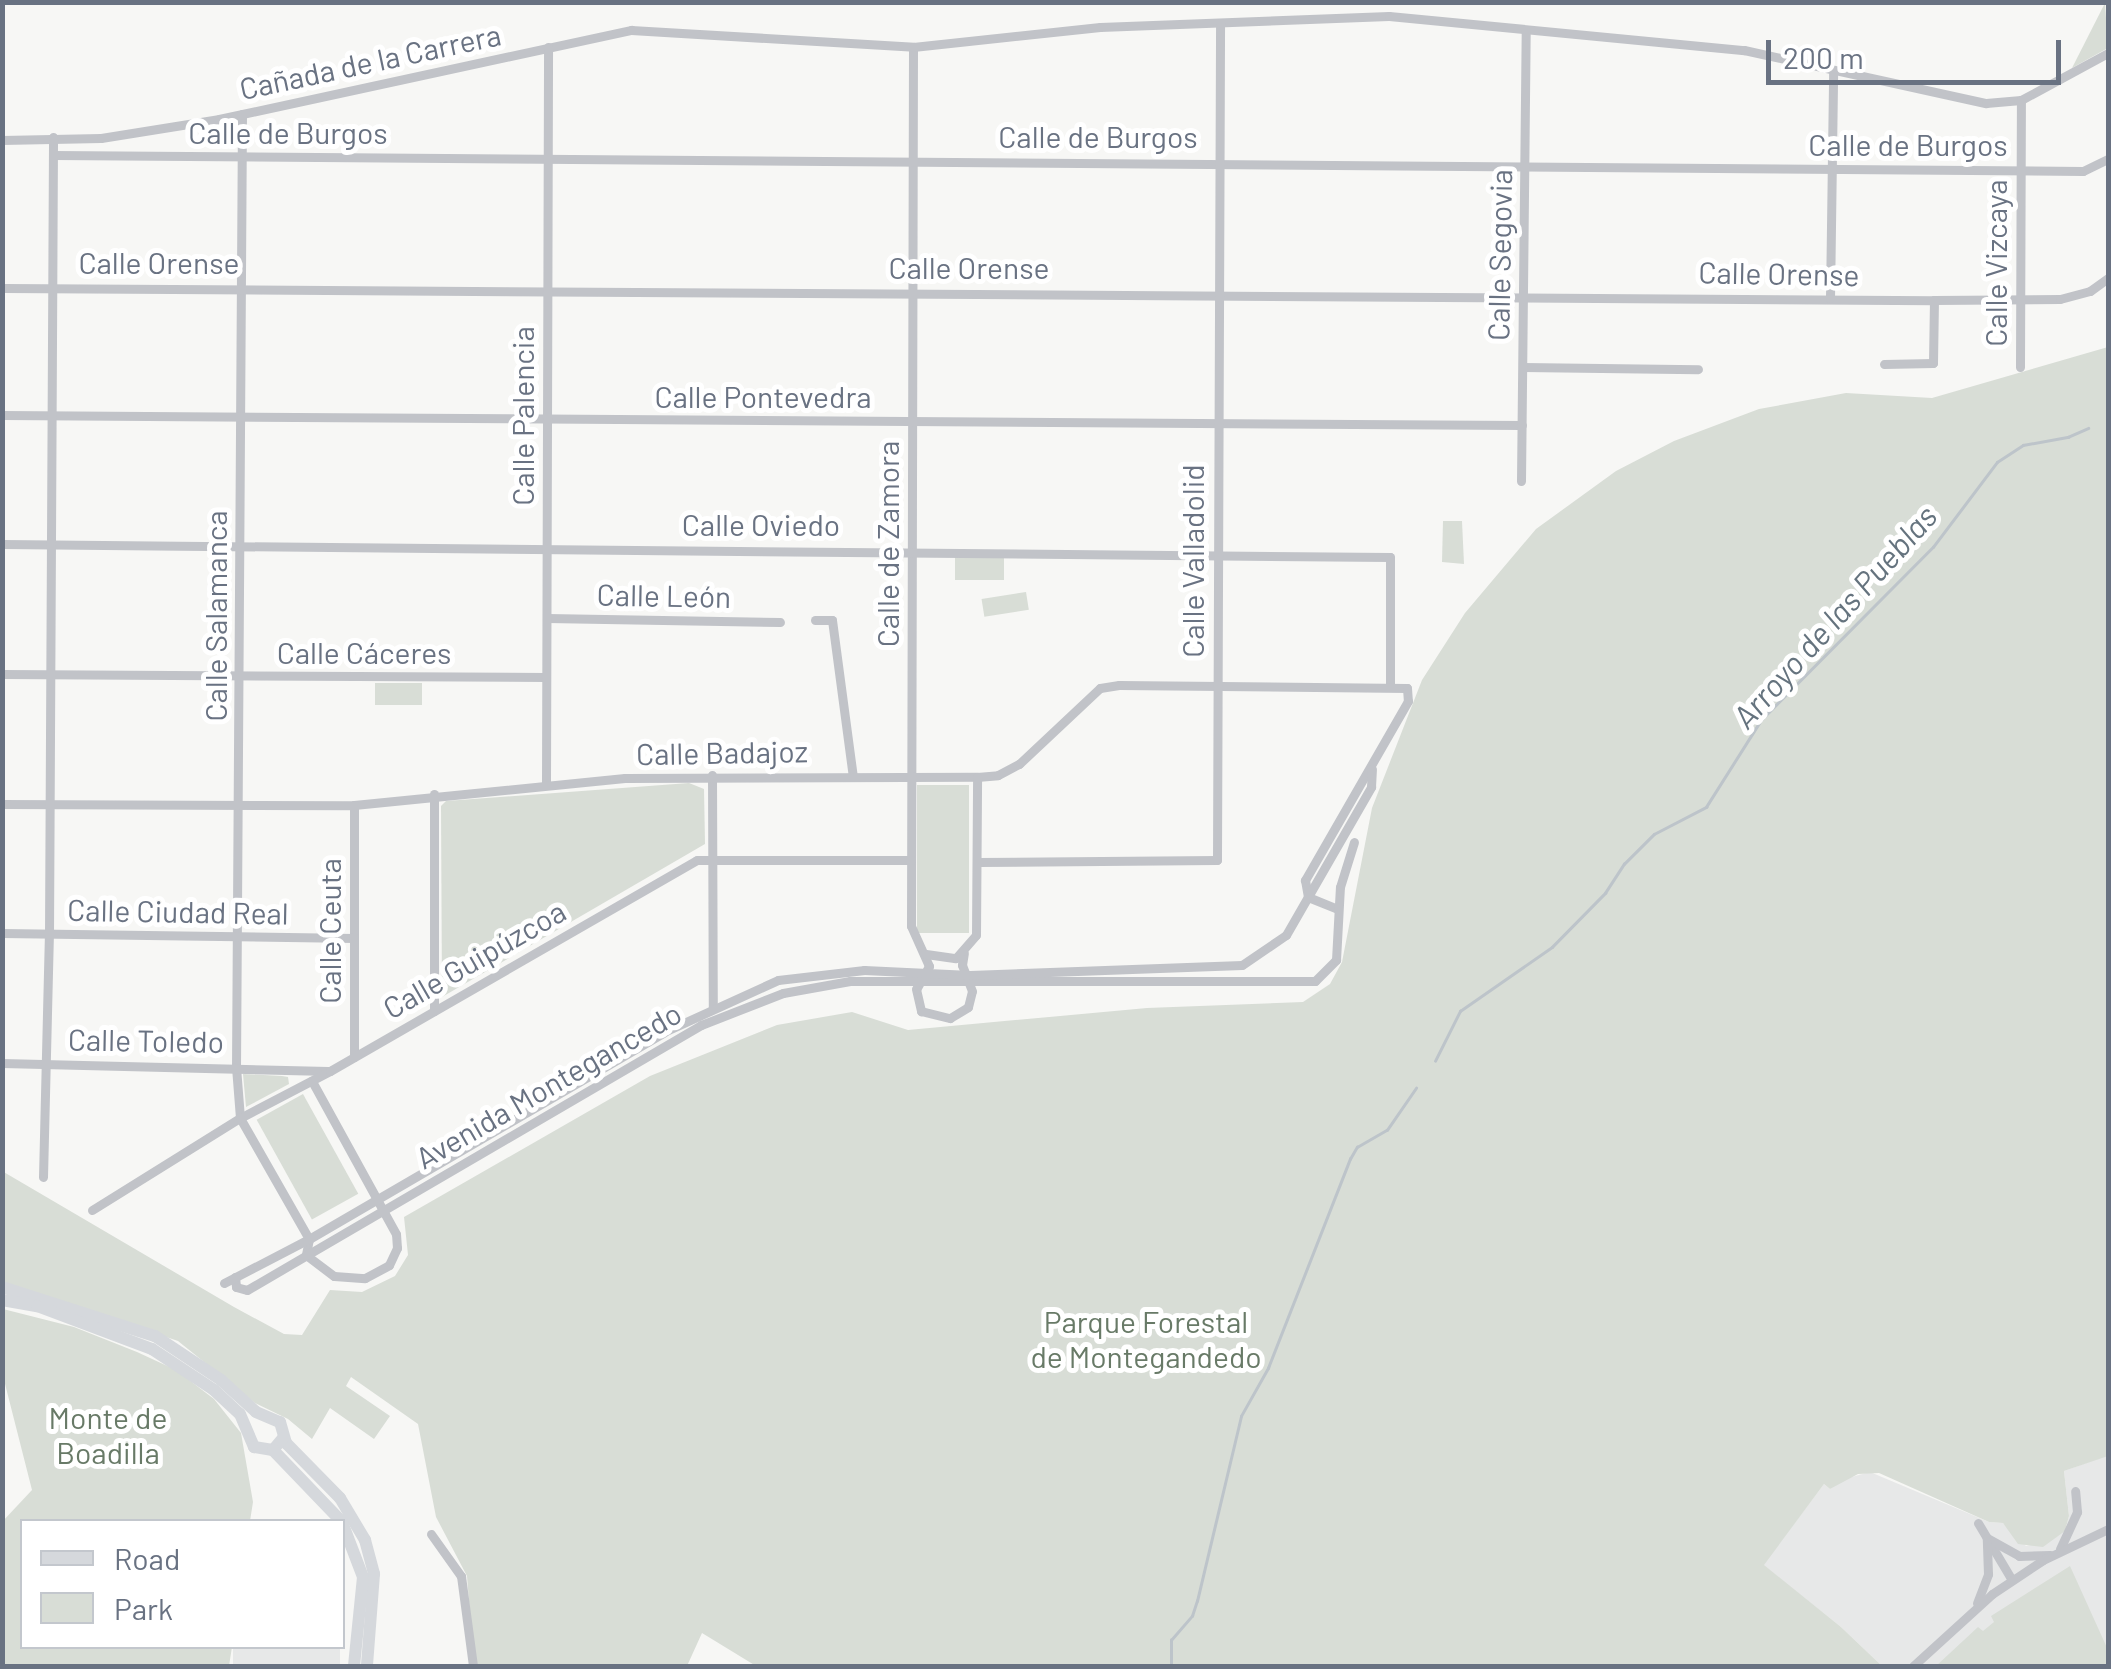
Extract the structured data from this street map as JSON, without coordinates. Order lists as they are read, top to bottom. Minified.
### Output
{"streets":{"street":["Cañada de la Carrera","Calle de Burgos","Calle Segovia","Calle Orense","Calle Vizcaya","Calle Pontevedra","Calle Palencia","Calle Oviedo","Calle de Zamora","Calle Valladolid","Calle León","Calle Salamanca","Calle Cáceres","Calle Badajoz","Calle Ciudad Real","Calle Ceuta","Calle Guipúzcoa","Calle Toledo","Avenida Montegancedo"]},"crossings":[["Cañada de la Carrera","Calle Segovia"],["Cañada de la Carrera","Calle Vizcaya"],["Cañada de la Carrera","Calle Palencia"],["Cañada de la Carrera","Calle de Zamora"],["Cañada de la Carrera","Calle Valladolid"],["Cañada de la Carrera","Calle Salamanca"],["Calle de Burgos","Calle Segovia"],["Calle de Burgos","Calle Vizcaya"],["Calle de Burgos","Calle Palencia"],["Calle de Burgos","Calle de Zamora"],["Calle de Burgos","Calle Valladolid"],["Calle de Burgos","Calle Salamanca"],["Calle Segovia","Calle Orense"],["Calle Segovia","Calle Pontevedra"],["Calle Orense","Calle Vizcaya"],["Calle Orense","Calle Palencia"],["Calle Orense","Calle de Zamora"],["Calle Orense","Calle Valladolid"],["Calle Orense","Calle Salamanca"],["Calle Pontevedra","Calle Palencia"],["Calle Pontevedra","Calle de Zamora"],["Calle Pontevedra","Calle Valladolid"],["Calle Pontevedra","Calle Salamanca"],["Calle Palencia","Calle Oviedo"],["Calle Palencia","Calle León"],["Calle Palencia","Calle Cáceres"],["Calle Palencia","Calle Badajoz"],["Calle Oviedo","Calle de Zamora"],["Calle Oviedo","Calle Valladolid"],["Calle Oviedo","Calle Salamanca"],["Calle Oviedo","Calle Badajoz"],["Calle de Zamora","Calle Badajoz"],["Calle de Zamora","Calle Guipúzcoa"],["Calle de Zamora","Avenida Montegancedo"],["Calle Valladolid","Calle Badajoz"],["Calle Salamanca","Calle Cáceres"],["Calle Salamanca","Calle Badajoz"],["Calle Salamanca","Calle Ciudad Real"],["Calle Salamanca","Calle Guipúzcoa"],["Calle Salamanca","Calle Toledo"],["Calle Badajoz","Calle Ceuta"],["Calle Badajoz","Avenida Montegancedo"],["Calle Ciudad Real","Calle Ceuta"],["Calle Ceuta","Calle Guipúzcoa"],["Calle Guipúzcoa","Calle Toledo"]],"water":["Arroyo de las Pueblas"],"parks":["Parque Forestal de Montegandedo","Monte de Boadilla"],"legend":["Road","Park"],"scale_bar":"200 m"}
